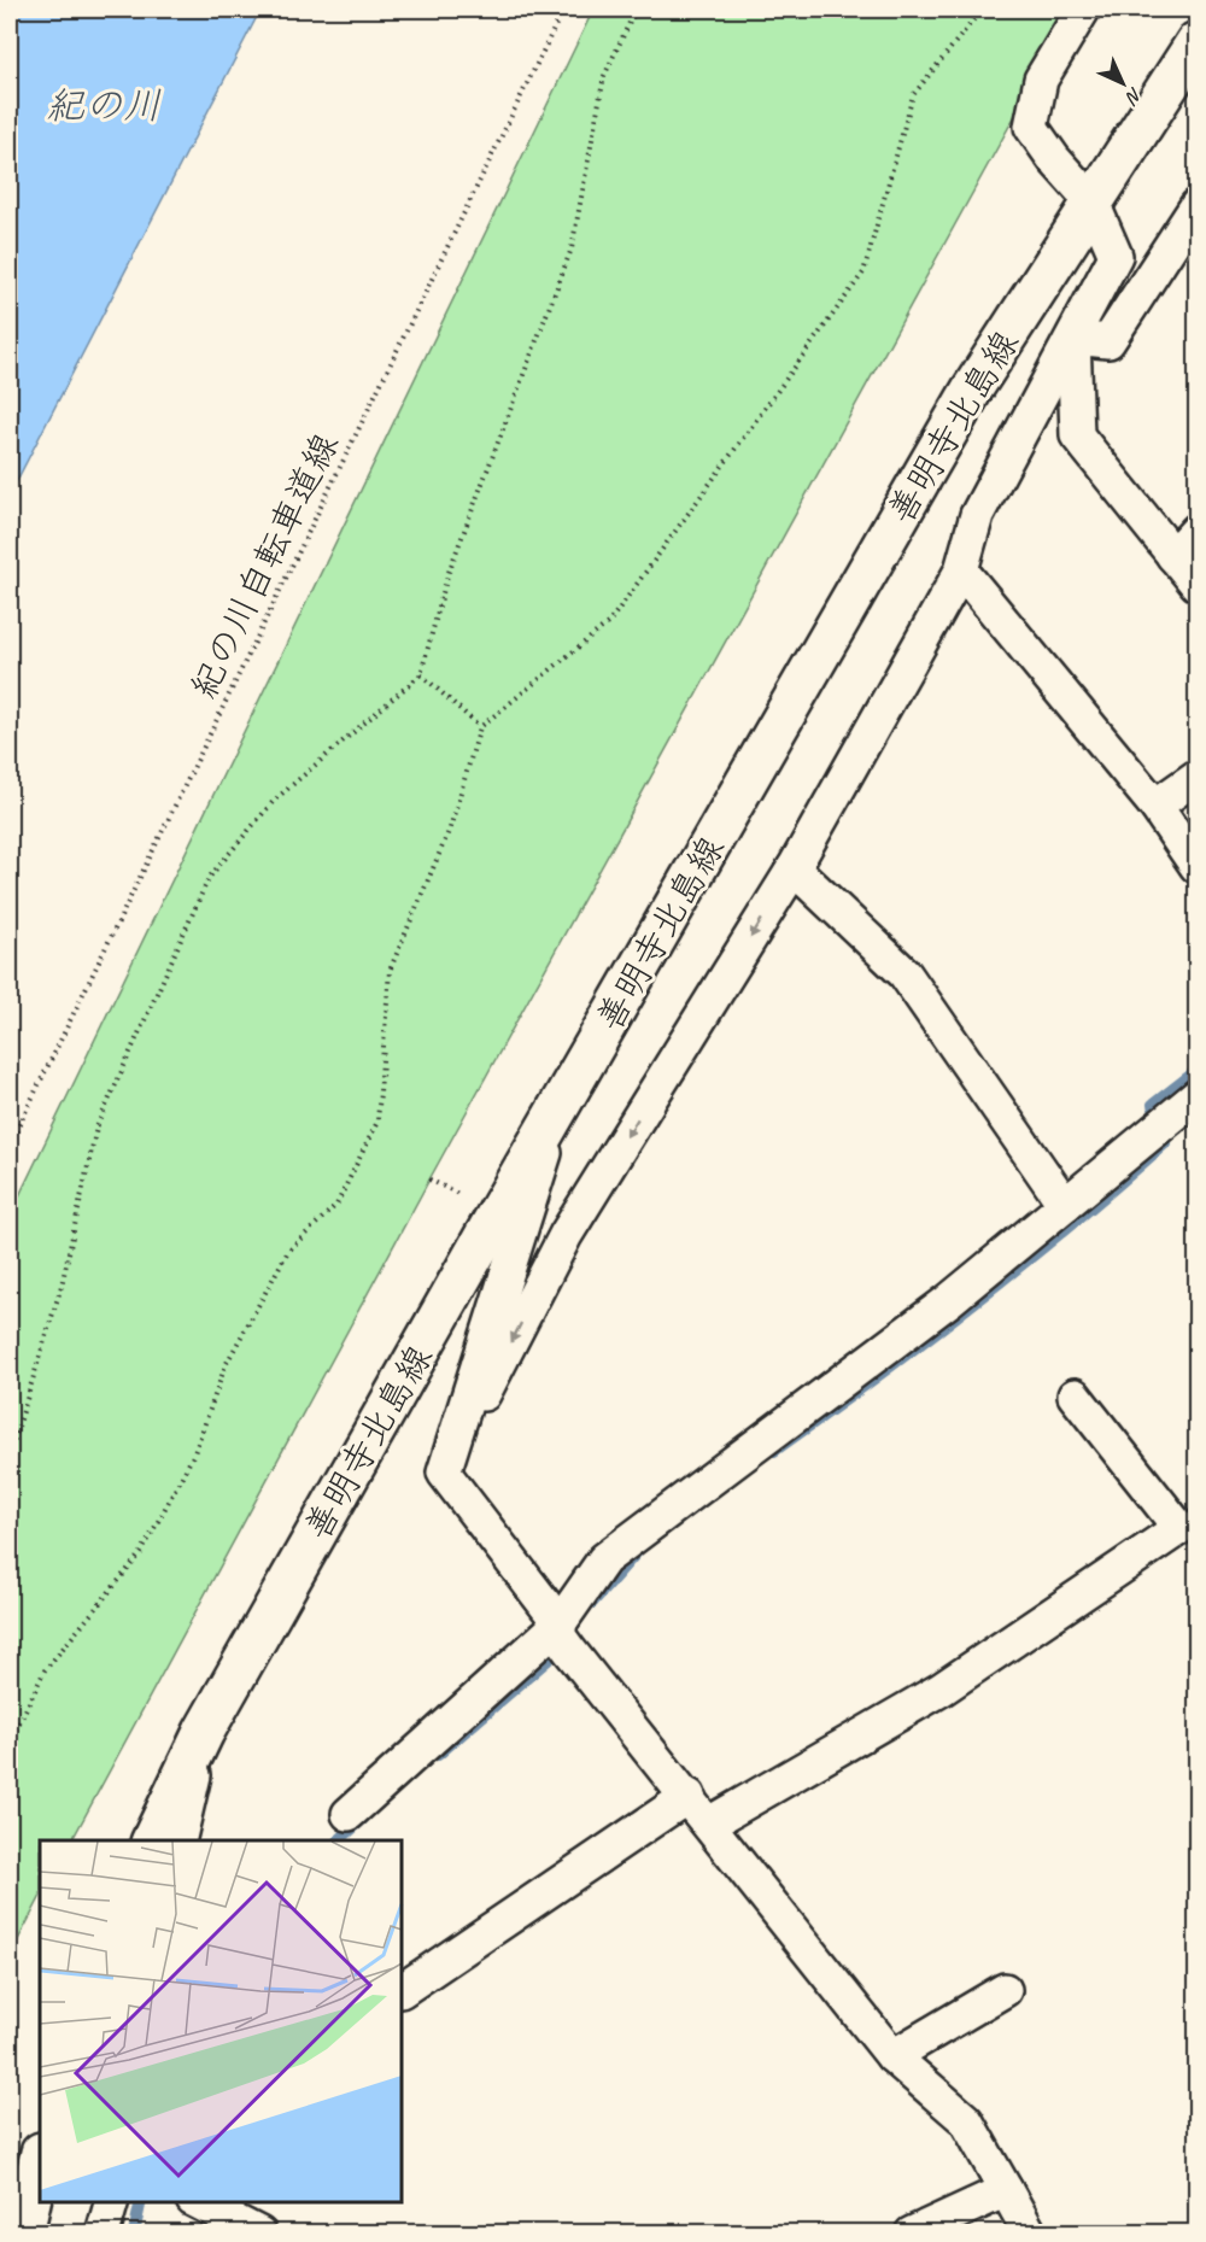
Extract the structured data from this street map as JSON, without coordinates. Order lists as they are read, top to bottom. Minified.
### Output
{"streets":{"main road":["善明寺北島線"],"path":["紀の川自転車道線"]},"water":["紀の川"],"north":"bottom right"}
